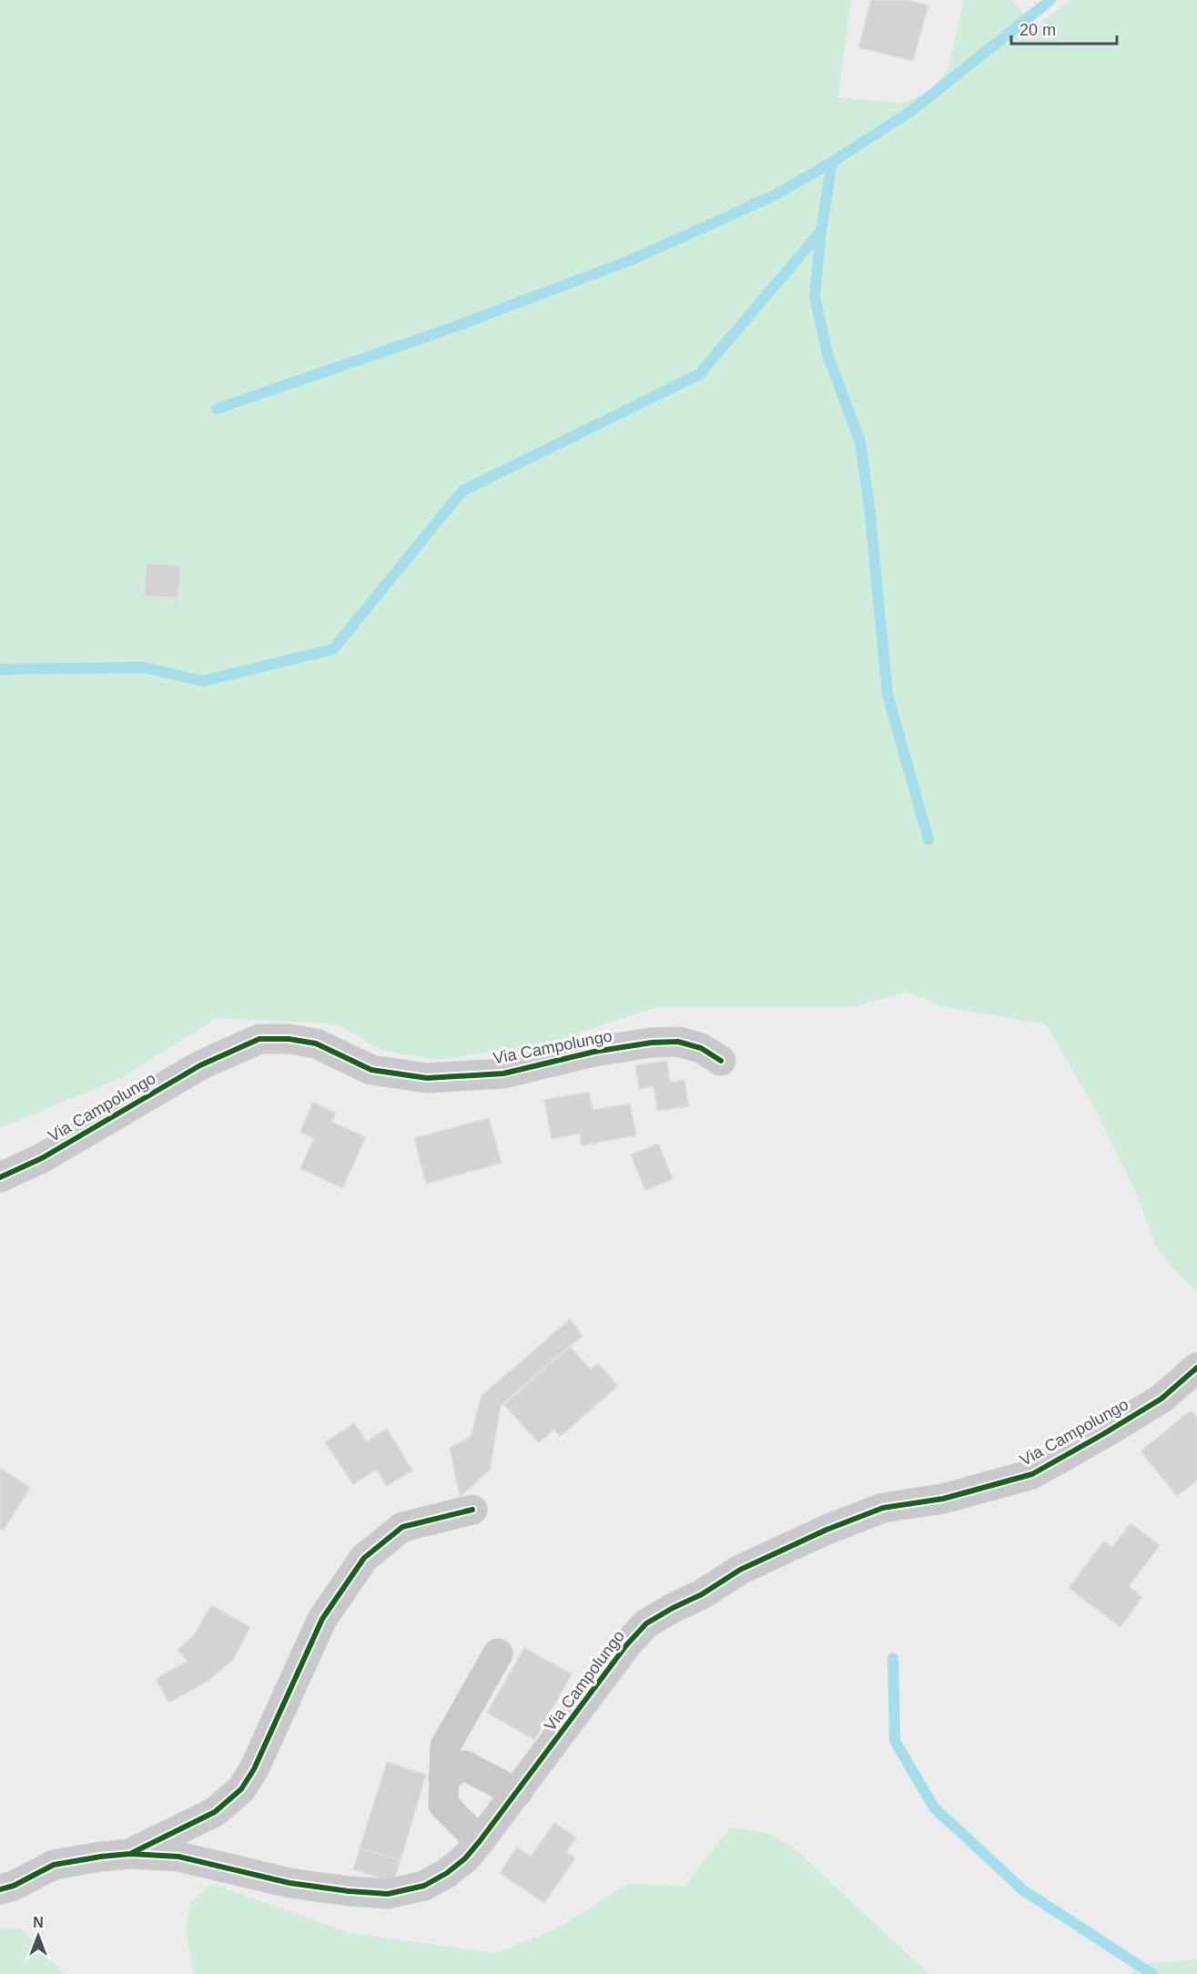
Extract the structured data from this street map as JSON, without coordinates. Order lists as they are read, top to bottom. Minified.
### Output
{"streets":{"street":["Via Campolungo"]},"scale_bar":"20 m","north":"top"}
